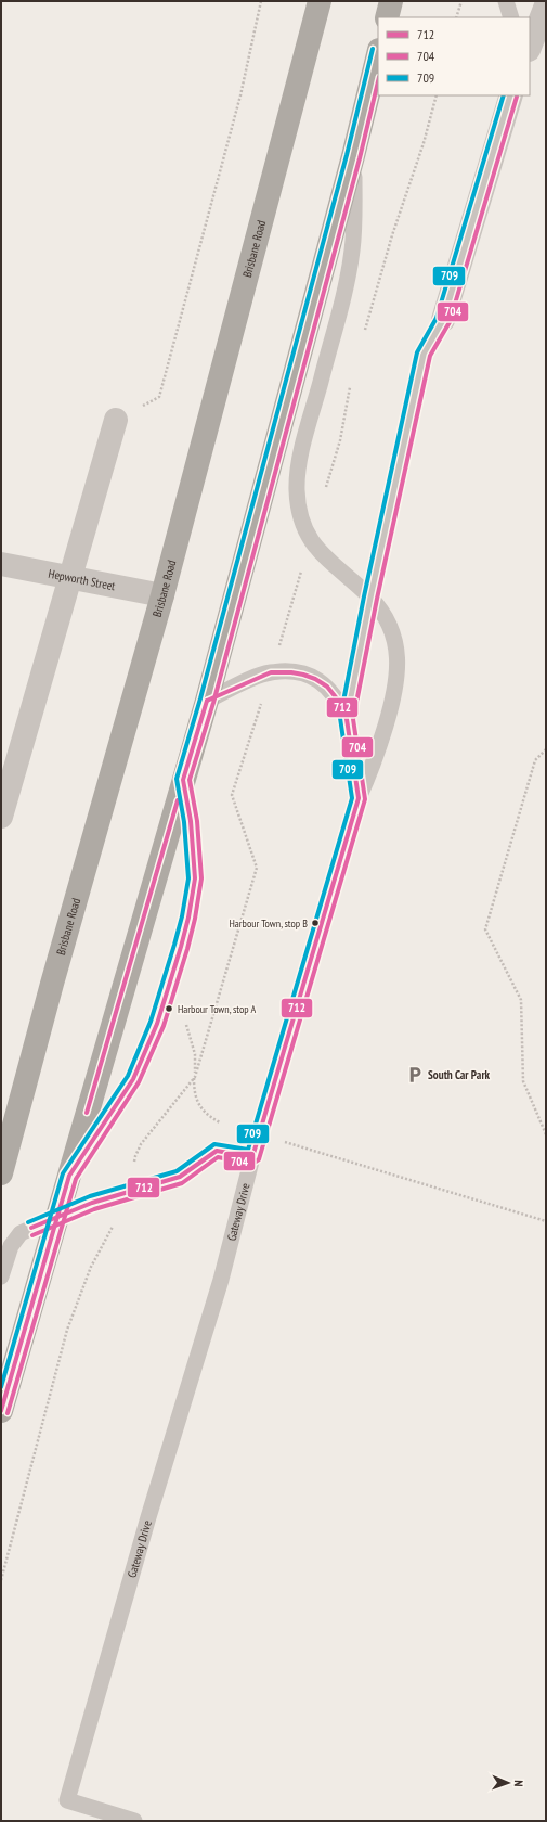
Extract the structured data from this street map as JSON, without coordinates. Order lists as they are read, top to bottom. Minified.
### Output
{"streets":{"highway":["Brisbane Road"],"street":["Hepworth Street","Gateway Drive"]},"crossings":[["Brisbane Road","Hepworth Street"]],"places":{"other":["Harbour Town, stop B","Harbour Town, stop A"],"parking":["South Car Park"]},"lines":["transit line 709","transit line 704","transit line 712"],"legend":["712","704","709"],"north":"right"}
